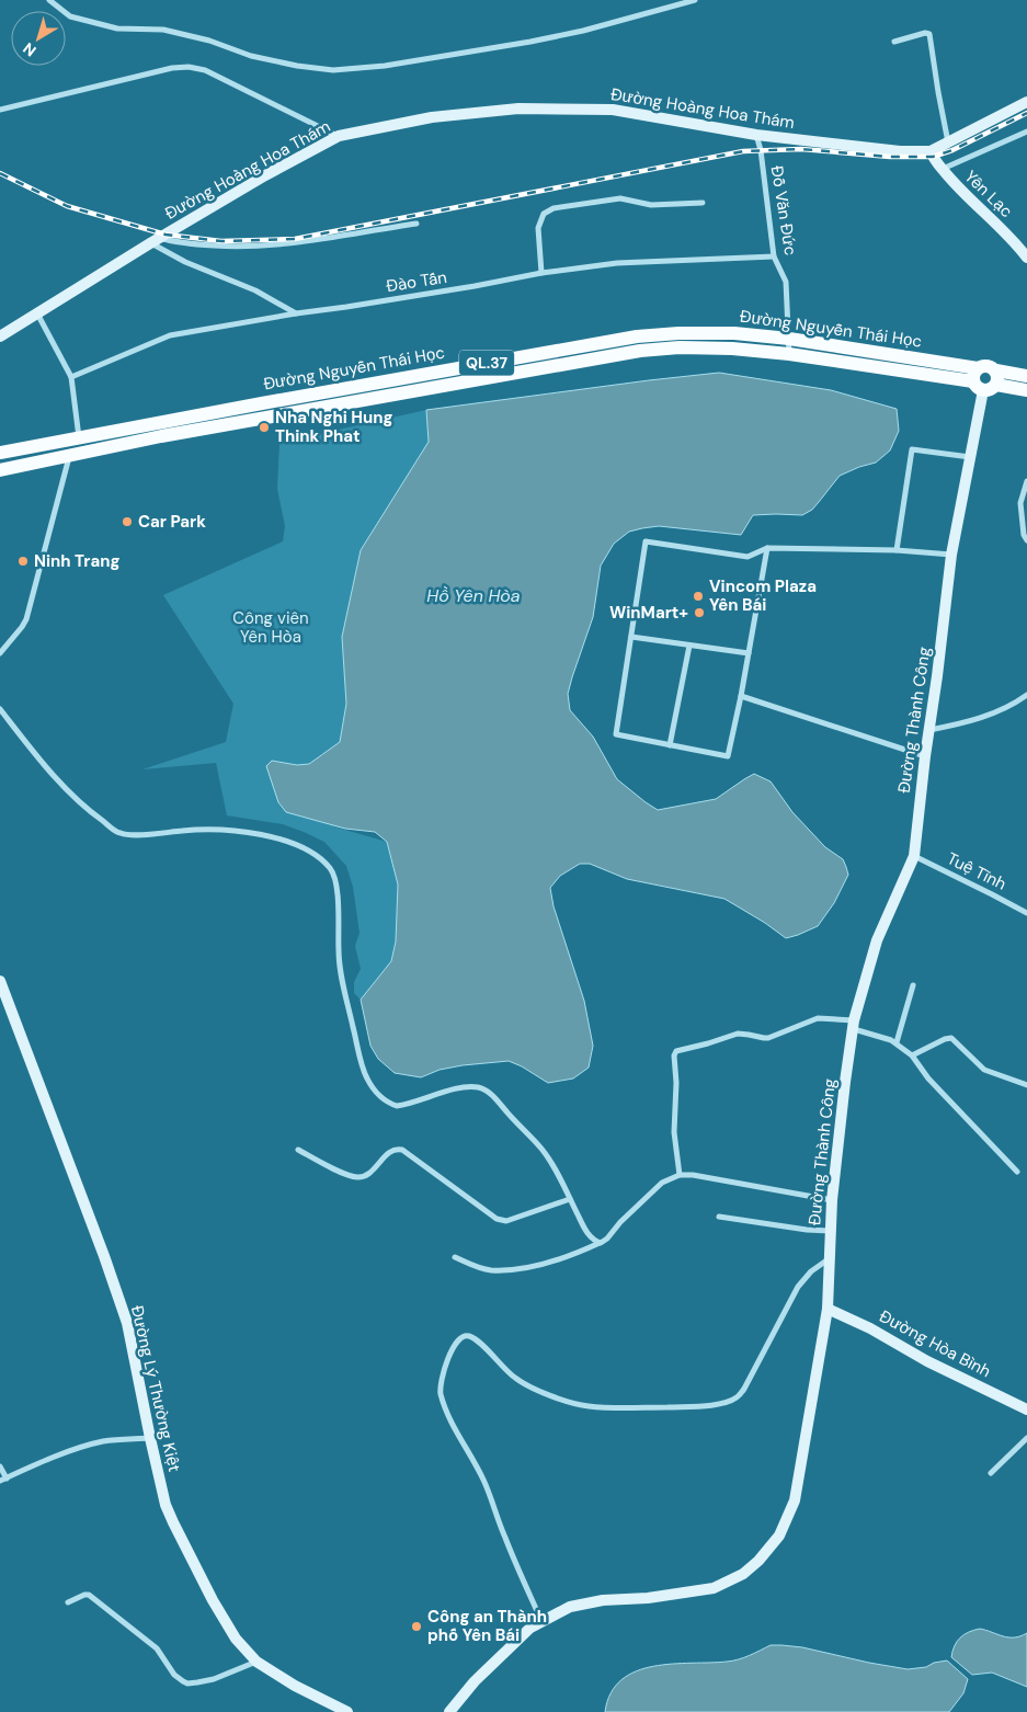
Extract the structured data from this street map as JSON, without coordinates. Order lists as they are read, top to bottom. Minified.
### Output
{"streets":{"main road":["Đường Hoàng Hoa Thám","Yên Lạc","Đường Nguyễn Thái Học","QL.37","Đường Thành Công","Đường Hòa Bình","Đường Lý Thường Kiệt"],"street":["Đỗ Văn Đức","Đào Tấn","Tuệ Tĩnh"]},"crossings":[["Đường Hoàng Hoa Thám","Yên Lạc"],["Đường Hoàng Hoa Thám","Đỗ Văn Đức"],["Đỗ Văn Đức","Đào Tấn"],["Đỗ Văn Đức","Đường Nguyễn Thái Học"],["Đường Nguyễn Thái Học","Đường Thành Công"],["Đường Thành Công","Tuệ Tĩnh"],["Đường Thành Công","Đường Hòa Bình"]],"water":["Hồ Yên Hòa"],"parks":["Công viên Yên Hòa"],"places":["Nha Nghi Hung Think Phat","Car Park","Ninh Trang","Vincom Plaza Yên Bái","WinMart+","Công an Thành phố Yên Bái"],"north":"bottom left"}
